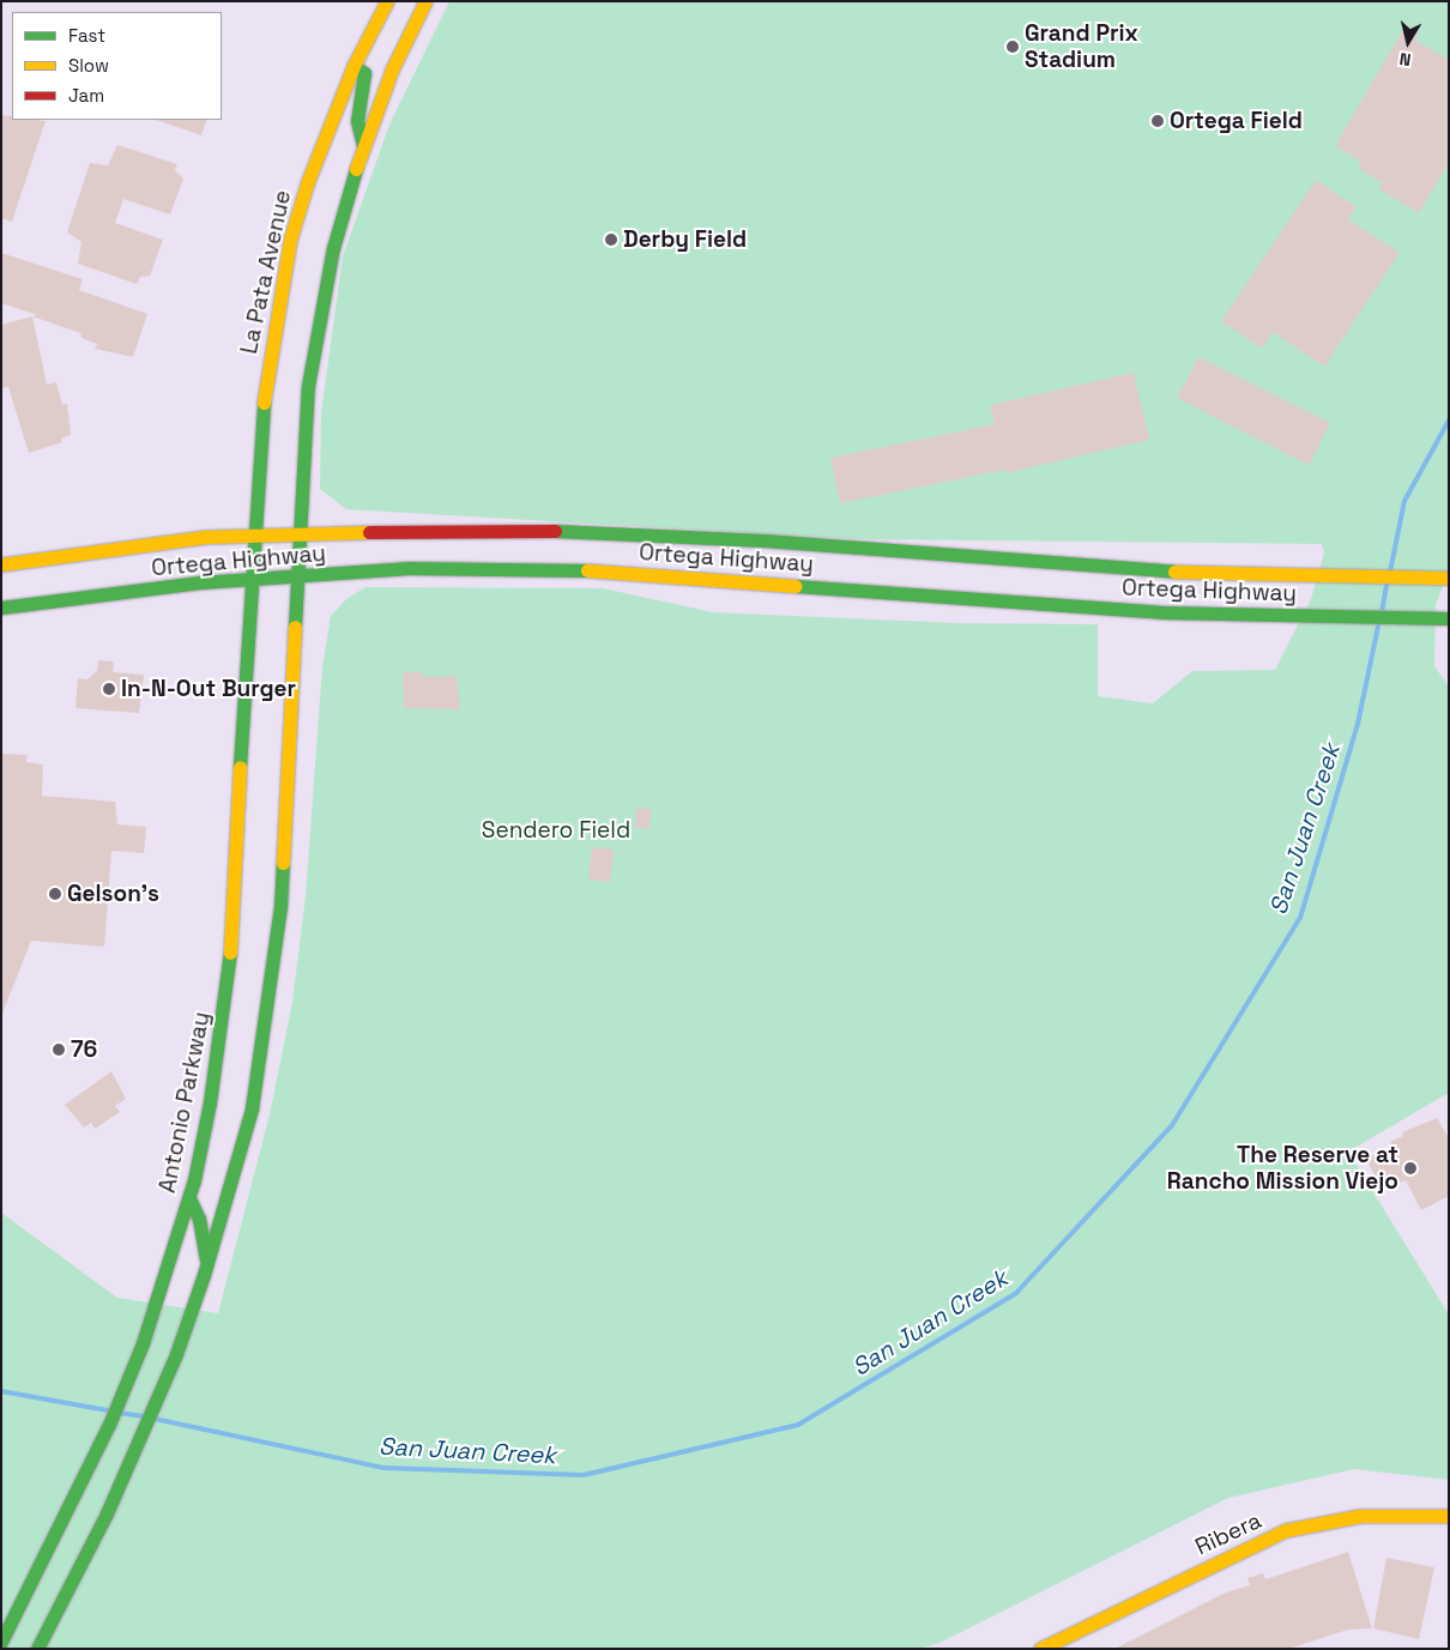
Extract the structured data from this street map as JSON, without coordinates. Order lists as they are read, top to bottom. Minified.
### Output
{"streets":{"main road":["La Pata Avenue","Ortega Highway","Antonio Parkway","Ribera"]},"crossings":[["La Pata Avenue","Ortega Highway"],["La Pata Avenue","Antonio Parkway"],["Ortega Highway","Antonio Parkway"]],"water":["San Juan Creek"],"parks":["Sendero Field"],"places":["Grand Prix Stadium","Ortega Field","Derby Field","In-N-Out Burger","Gelson's","76","The Reserve at Rancho Mission Viejo"],"legend":["Fast","Slow","Jam"],"north":"bottom"}
